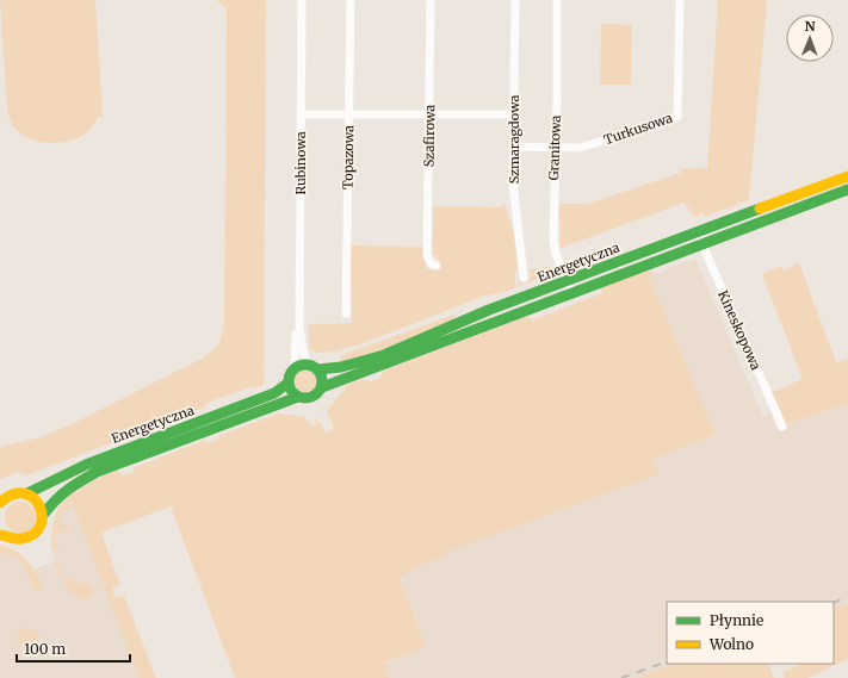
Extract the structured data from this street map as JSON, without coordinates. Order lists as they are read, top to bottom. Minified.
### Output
{"streets":{"street":["Turkusowa","Szafirowa","Szmaragdowa","Granitowa","Topazowa","Rubinowa","Energetyczna","Kineskopowa"]},"crossings":[["Turkusowa","Szmaragdowa"],["Turkusowa","Granitowa"],["Granitowa","Energetyczna"],["Rubinowa","Energetyczna"],["Energetyczna","Kineskopowa"]],"legend":["Płynnie","Wolno"],"scale_bar":"100 m","north":"top"}
